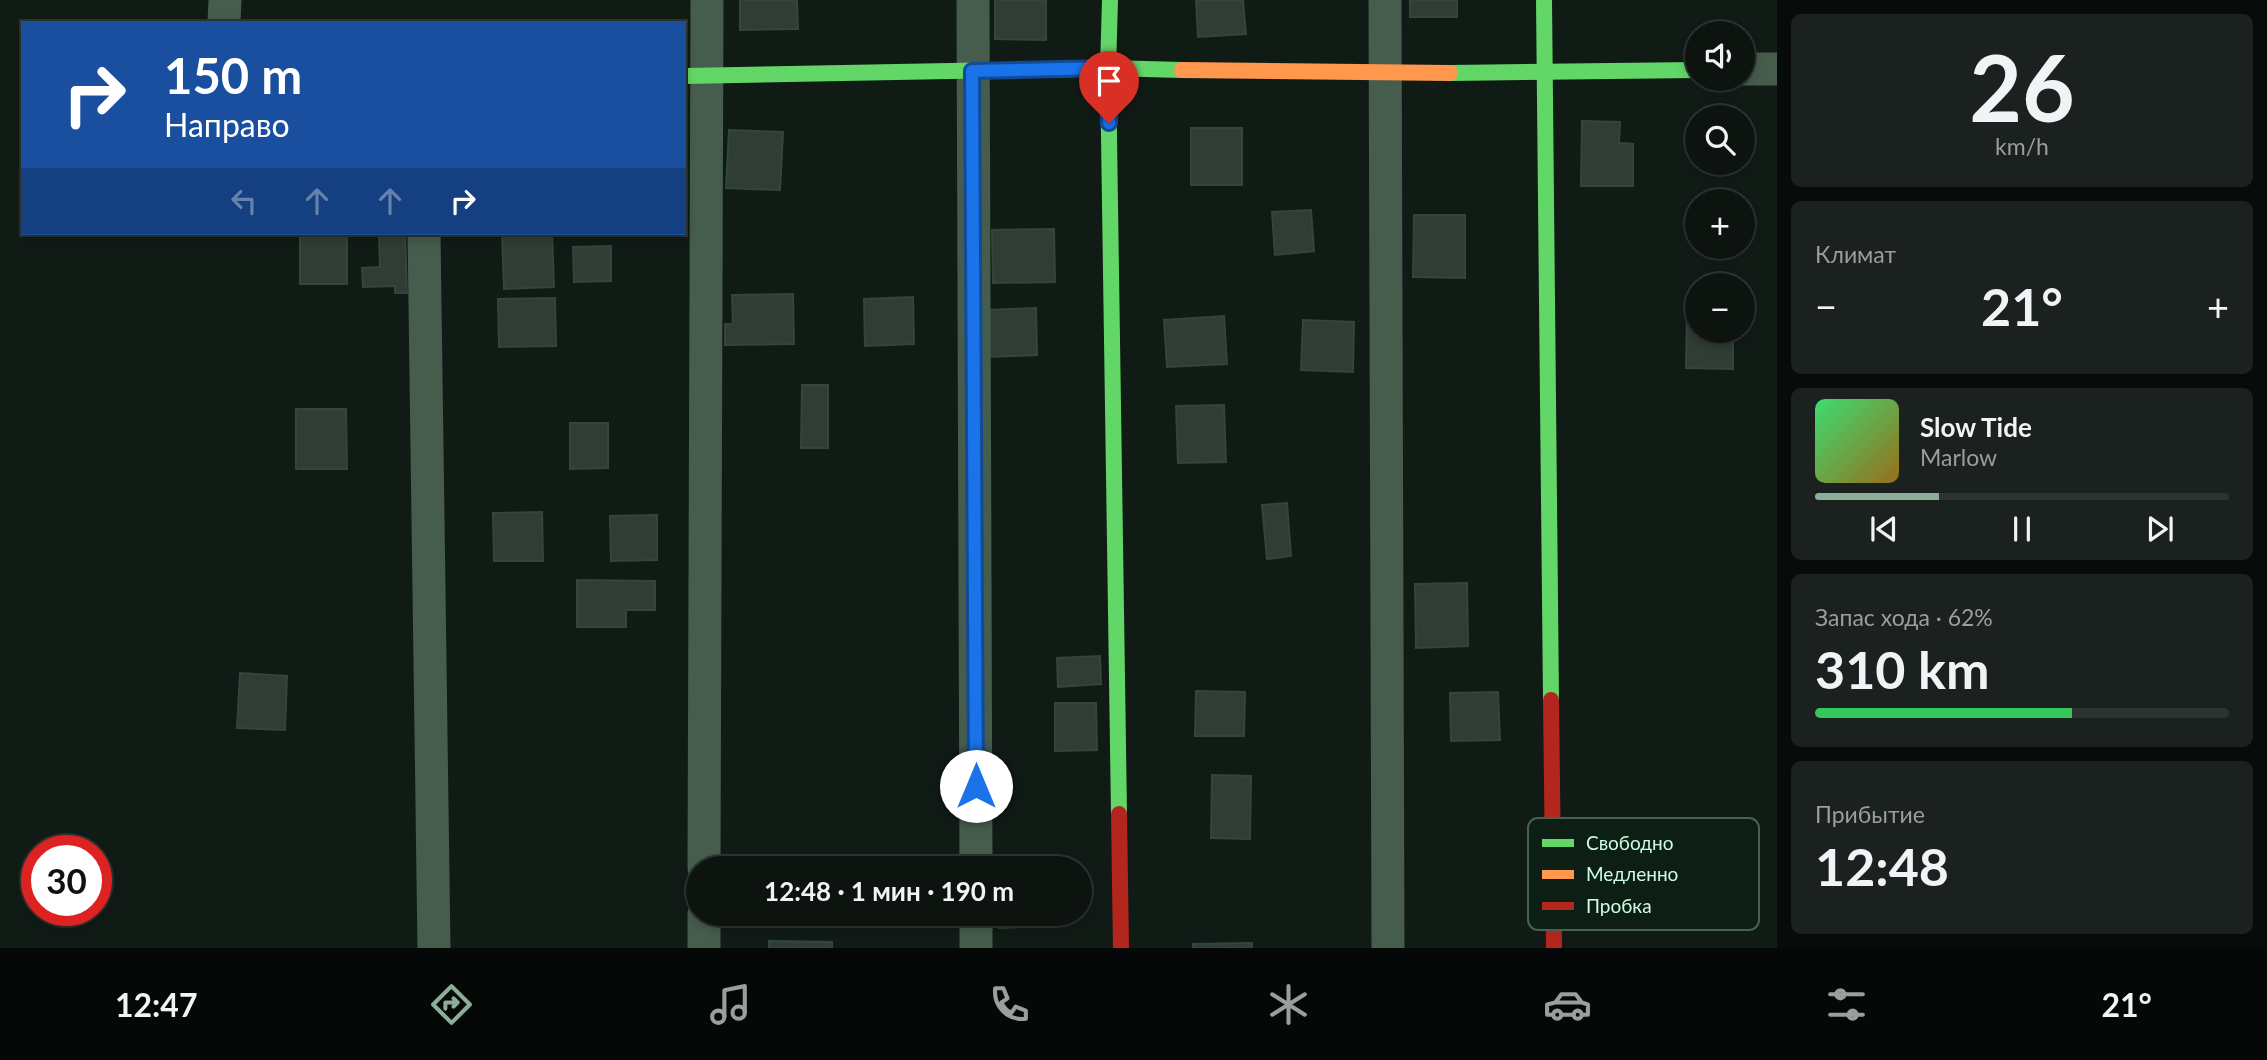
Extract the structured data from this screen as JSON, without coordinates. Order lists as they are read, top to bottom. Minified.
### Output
{"legend":["Свободно","Медленно","Пробка"],"page":{"tile":[["26","km/h"],"Климат",["Запас хода · 62%","310 km"],["Прибытие","12:48"]],"map_buttons":["+","−"],"turn":["150 m","Направо"],"heat":["−","21°","+"],"song":["Slow Tide","Marlow"],"limit":"30","trip":"12:48 · 1 мин · 190 m","tabs":["12:47","21°"]}}
